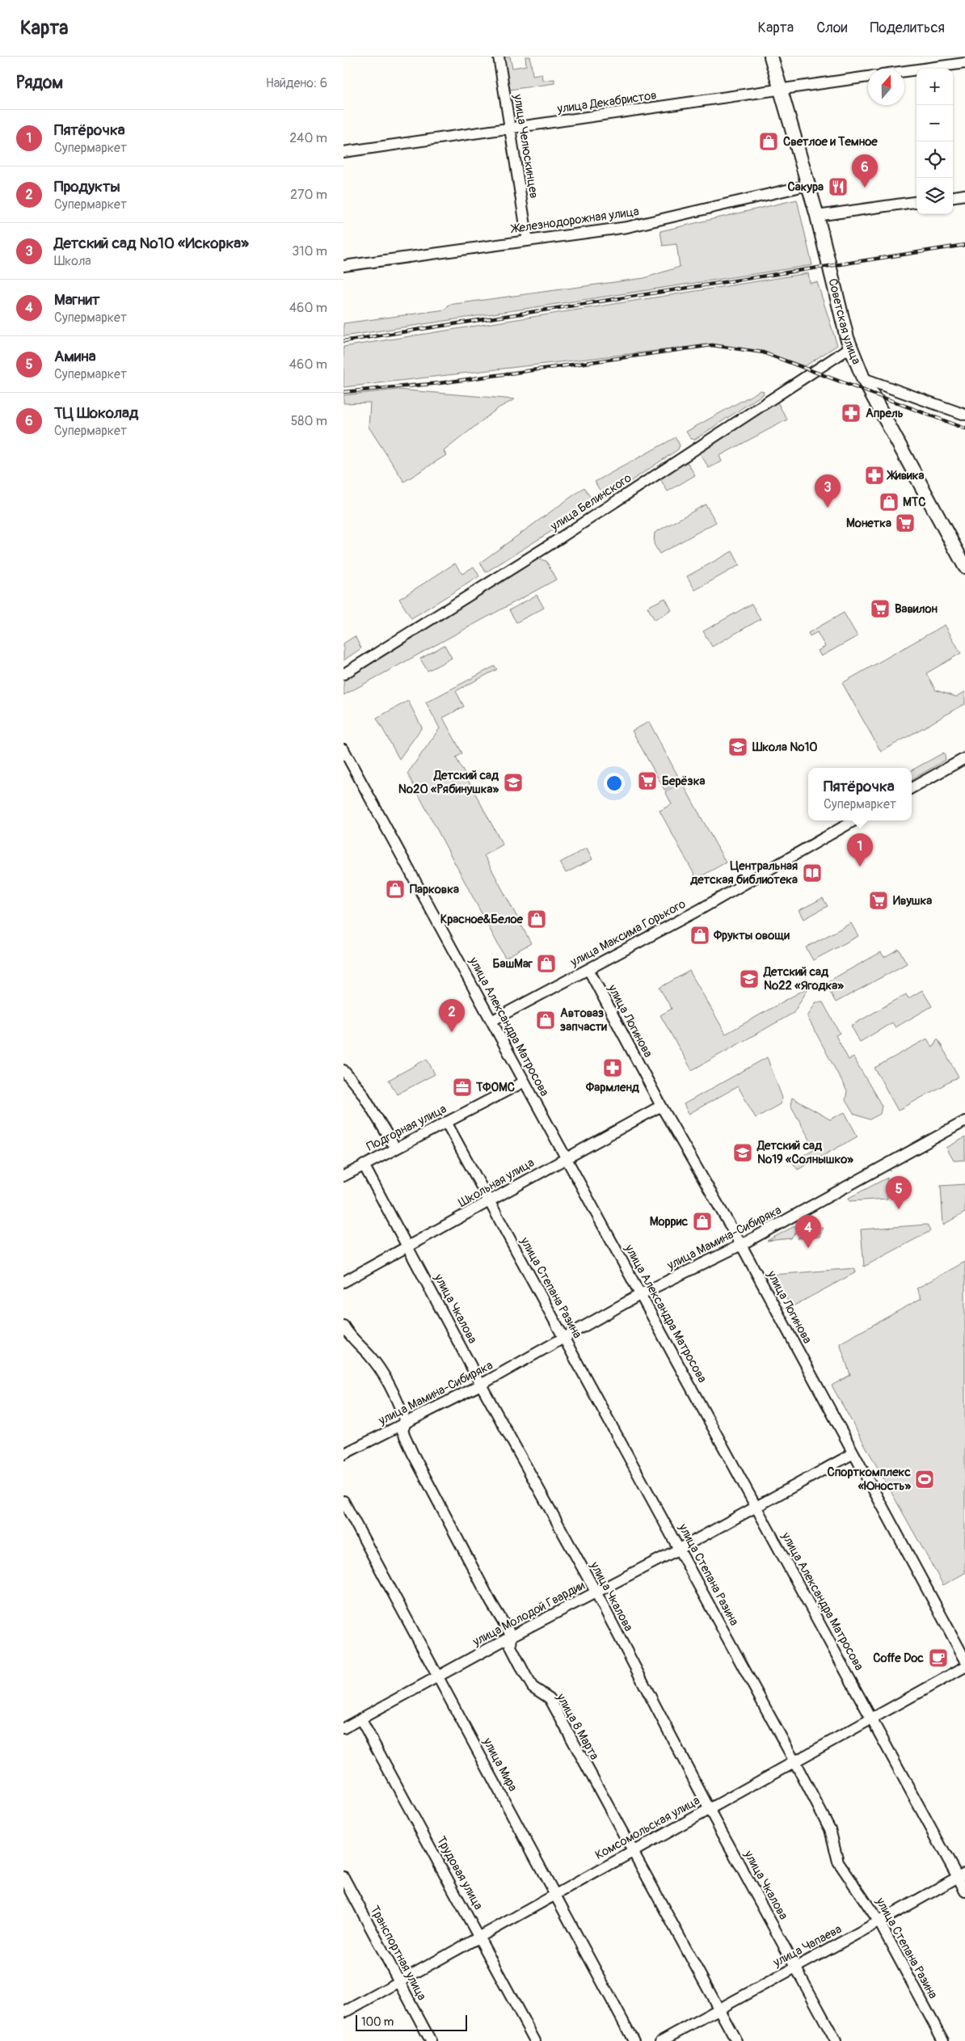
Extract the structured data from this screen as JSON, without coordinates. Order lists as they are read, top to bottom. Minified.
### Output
{"streets":{"main road":["Советская улица"],"street":["улица Декабристов","улица Челюскинцев","Железнодорожная улица","улица Белинского","улица Максима Горького","улица Логинова","улица Александра Матросова","Подгорная улица","Школьная улица","улица Мамина-Сибиряка","улица Степана Разина","улица Чкалова","улица Молодой Гвардии","улица 8 Марта","улица Мира","Комсомольская улица","Трудовая улица","улица Чапаева","Транспортная улица"]},"crossings":[["улица Декабристов","улица Челюскинцев"],["улица Декабристов","Советская улица"],["улица Челюскинцев","Железнодорожная улица"],["Железнодорожная улица","Советская улица"],["Советская улица","улица Белинского"],["улица Максима Горького","улица Логинова"],["улица Максима Горького","улица Александра Матросова"],["улица Логинова","Школьная улица"],["улица Логинова","улица Мамина-Сибиряка"],["улица Логинова","улица Молодой Гвардии"],["улица Александра Матросова","Подгорная улица"],["улица Александра Матросова","Школьная улица"],["улица Александра Матросова","улица Мамина-Сибиряка"],["улица Александра Матросова","улица Молодой Гвардии"],["улица Александра Матросова","Комсомольская улица"],["улица Александра Матросова","улица Чапаева"],["Подгорная улица","улица Степана Разина"],["Подгорная улица","улица Чкалова"],["Школьная улица","улица Степана Разина"],["Школьная улица","улица Чкалова"],["улица Мамина-Сибиряка","улица Степана Разина"],["улица Мамина-Сибиряка","улица Чкалова"],["улица Мамина-Сибиряка","улица 8 Марта"],["улица Степана Разина","улица Молодой Гвардии"],["улица Степана Разина","Комсомольская улица"],["улица Степана Разина","улица Чапаева"],["улица Чкалова","улица Молодой Гвардии"],["улица Чкалова","Комсомольская улица"],["улица Чкалова","улица Чапаева"],["улица Молодой Гвардии","улица 8 Марта"],["улица Молодой Гвардии","улица Мира"],["улица Молодой Гвардии","Трудовая улица"],["улица 8 Марта","Комсомольская улица"],["улица 8 Марта","улица Чапаева"],["улица Мира","Комсомольская улица"],["Комсомольская улица","Трудовая улица"],["Комсомольская улица","Транспортная улица"]],"places":{"shop":["Светлое и Темное","МТС","Парковка","Красное&Белое","Фрукты овощи","БашМаг","Автоваз запчасти","Моррис"],"restaurant":["Сакура"],"pharmacy":["Апрель","Живика","Фармленд"],"supermarket":["Монетка","Вавилон","Берёзка","Ивушка"],"school or university":["Школа №10","Детский сад №20 «Рябинушка»","Детский сад №22 «Ягодка»","Детский сад №19 «Солнышко»"],"library":["Центральная детская библиотека"],"office":["ТФОМС"],"sports":["Спорткомплекс «Юность»"],"cafe":["Coffe Doc"]},"scale_bar":"100 m","north":"top","page":{"header":"Карта","nav":["Карта","Слои","Поделиться"],"heading":["Рядом","Найдено: 6"],"map_buttons":["+","−"],"list":[{"mark":"1","name":"Пятёрочка","note":"Супермаркет","value":"240 m"},{"mark":"2","name":"Продукты","note":"Супермаркет","value":"270 m"},{"mark":"3","name":"Детский сад №10 «Искорка»","note":"Школа","value":"310 m"},{"mark":"4","name":"Магнит","note":"Супермаркет","value":"460 m"},{"mark":"5","name":"Амина","note":"Супермаркет","value":"460 m"},{"mark":"6","name":"ТЦ Шоколад","note":"Супермаркет","value":"580 m"}],"pins":["6","3","1","2","5","4"],"popup":["Пятёрочка","Супермаркет"],"scale":"100 m"}}
